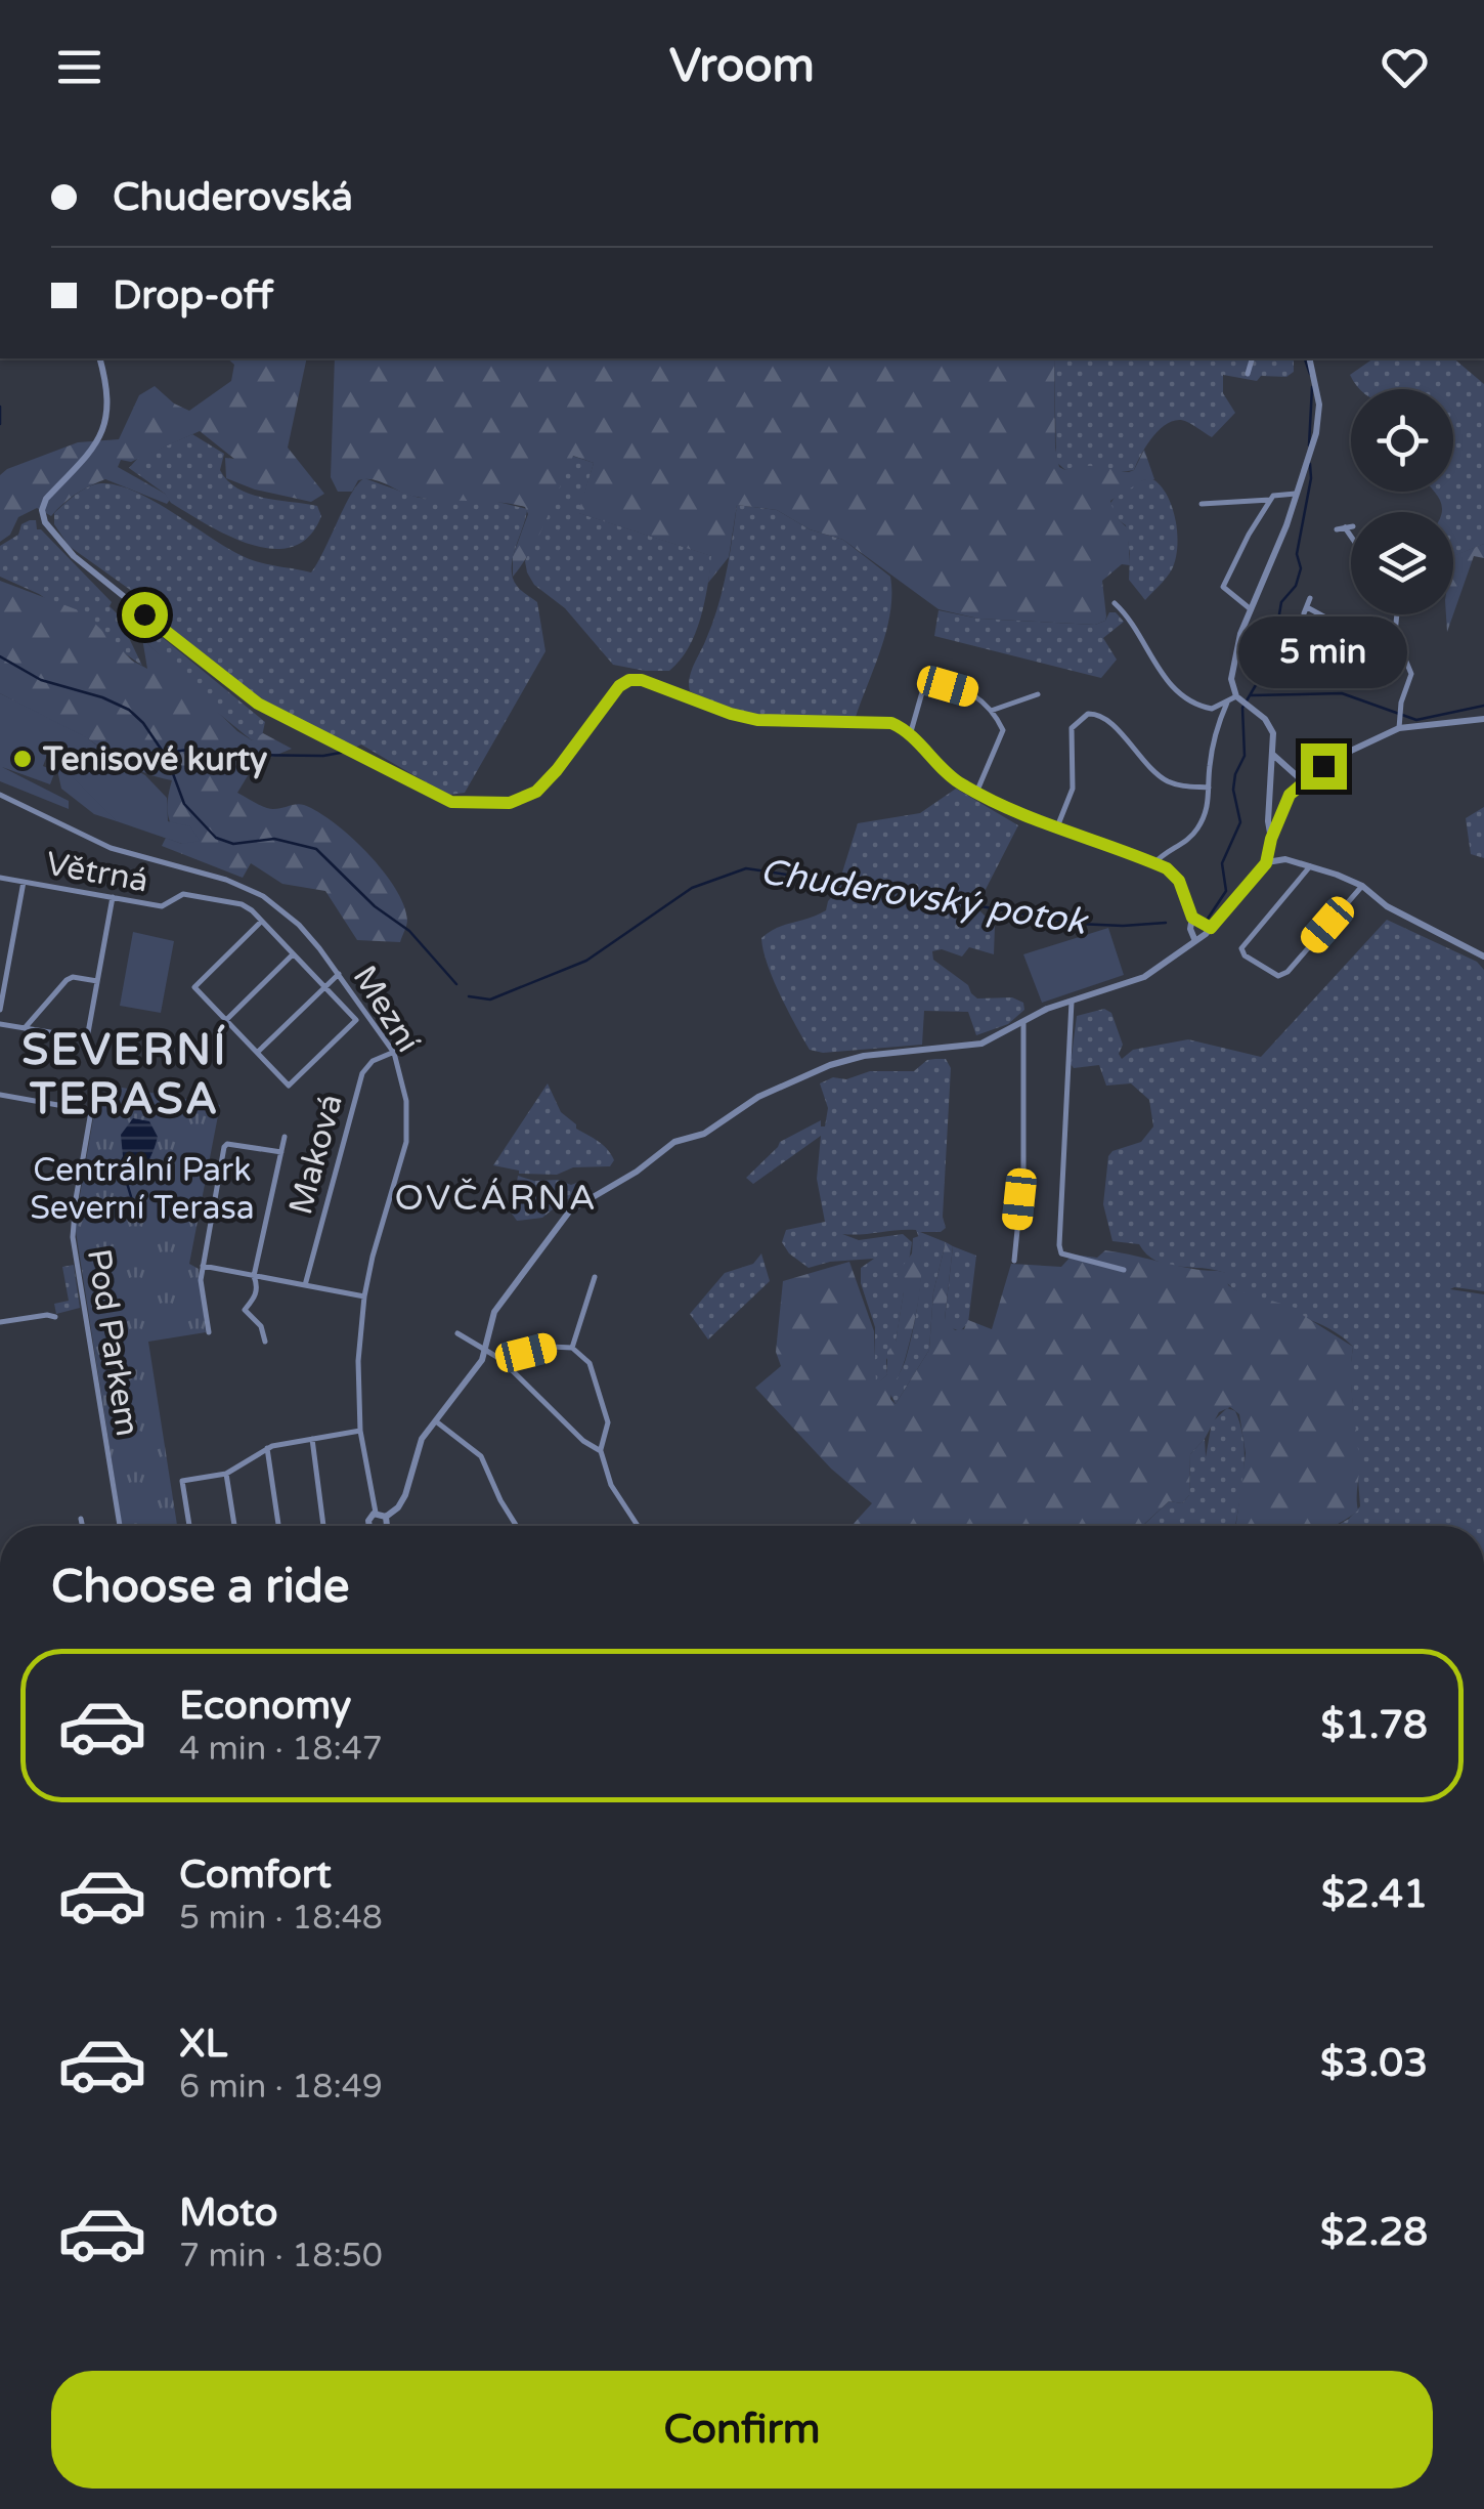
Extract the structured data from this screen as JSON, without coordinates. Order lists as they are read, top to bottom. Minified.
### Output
{"streets":{"street":["Větrná","Mezní","Maková","Pod Parkem"]},"crossings":[["Mezní","Maková"]],"districts":["SEVERNÍ TERASA","OVČÁRNA"],"water":["Chuderovský potok"],"parks":["Centrální Park Severní Terasa"],"places":["Tenisové kurty"],"page":{"header":"Vroom","banner":["Chuderovská","Drop-off"],"bubble":"5 min","heading":"Choose a ride","list":[{"name":"Economy","note":"4 min · 18:47","value":"$1.78"},{"name":"Comfort","note":"5 min · 18:48","value":"$2.41"},{"name":"XL","note":"6 min · 18:49","value":"$3.03"},{"name":"Moto","note":"7 min · 18:50","value":"$2.28"}],"buttons":"Confirm"}}
